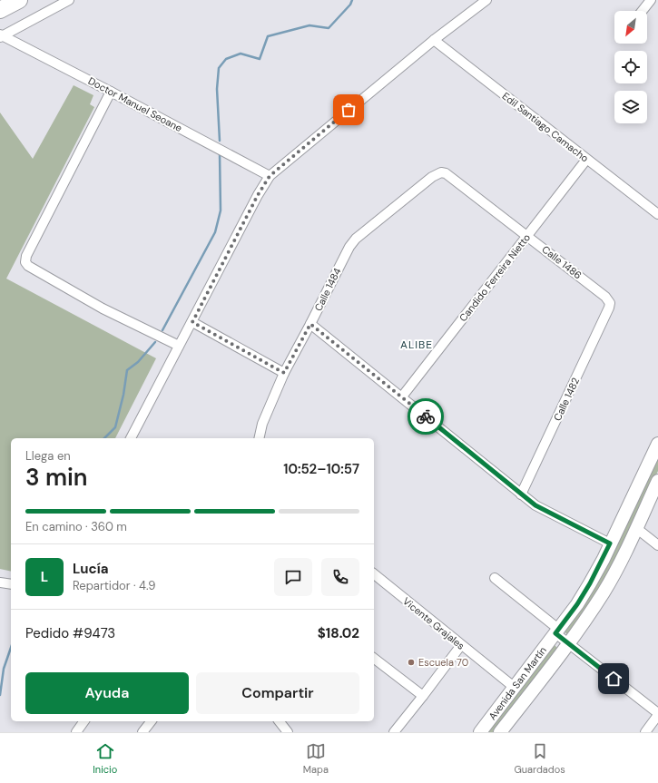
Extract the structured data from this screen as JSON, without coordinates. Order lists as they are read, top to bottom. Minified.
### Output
{"streets":{"street":["Doctor Manuel Seoane","Edil Santiago Camacho","Calle 1486","Candido Ferreira Nietto","Calle 1484","Calle 1482","Vicente Grajales","Avenida San Martín"]},"crossings":[["Edil Santiago Camacho","Candido Ferreira Nietto"],["Calle 1486","Candido Ferreira Nietto"],["Calle 1486","Calle 1484"],["Calle 1486","Calle 1482"],["Vicente Grajales","Avenida San Martín"]],"districts":["ALIBE"],"places":["Escuela 70"],"north":"bottom left","page":{"heading":["3 min","Llega en","10:52–10:57"],"panel":["Lucía","Repartidor · 4.9","Pedido #9473","$18.02"],"bar":"En camino · 360 m","round":"L","buttons":["Ayuda","Compartir"],"tabs":["Inicio","Mapa","Guardados"]}}
